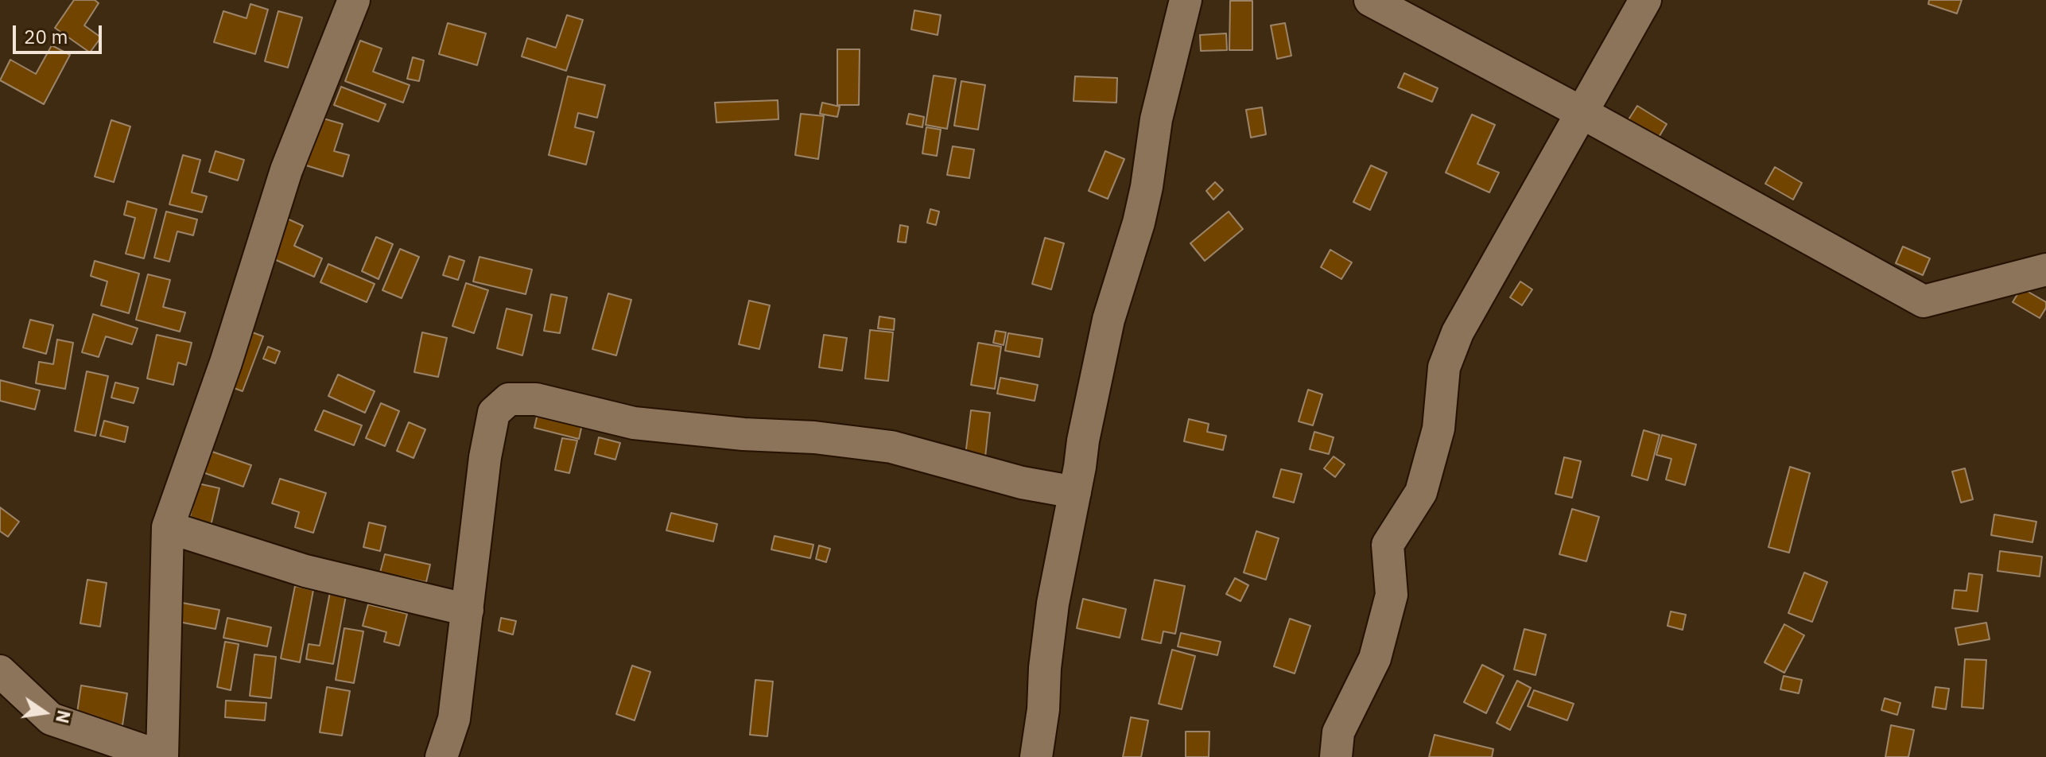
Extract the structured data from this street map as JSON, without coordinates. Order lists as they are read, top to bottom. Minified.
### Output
{"scale_bar":"20 m","north":"right"}
